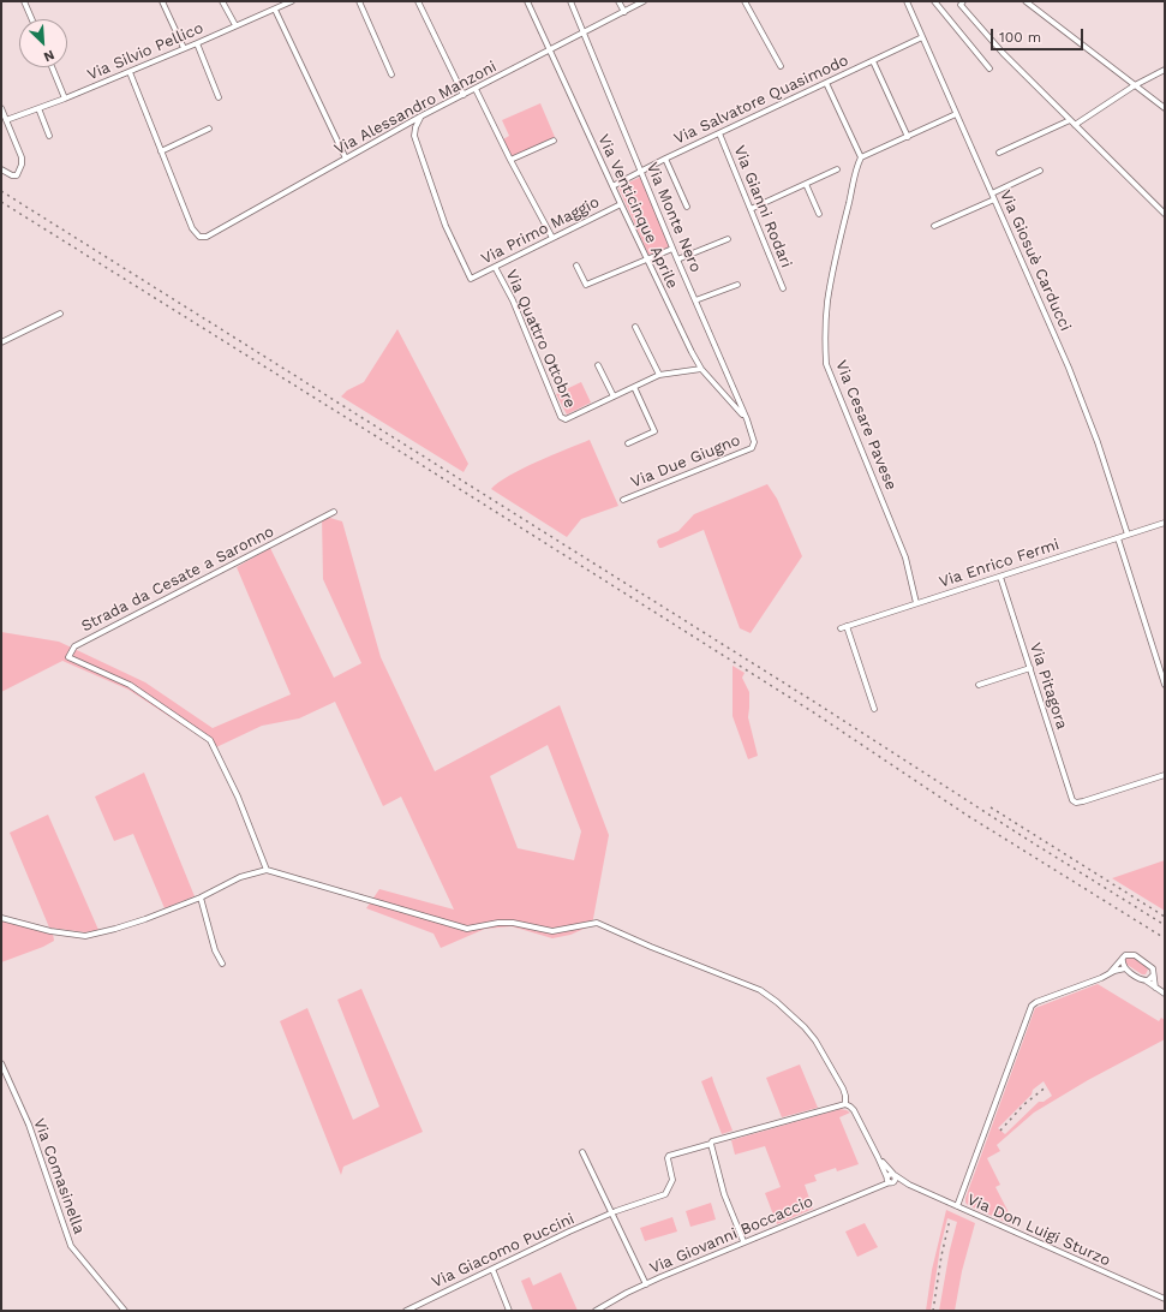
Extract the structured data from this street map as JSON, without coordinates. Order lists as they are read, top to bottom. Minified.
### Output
{"streets":{"street":["Via Silvio Pellico","Via Salvatore Quasimodo","Via Alessandro Manzoni","Via Gianni Rodari","Via Venticinque Aprile","Via Monte Nero","Via Primo Maggio","Via Giosuè Carducci","Via Quattro Ottobre","Via Cesare Pavese","Via Due Giugno","Via Enrico Fermi","Strada da Cesate a Saronno","Via Pitagora","Via Comasinella","Via Don Luigi Sturzo","Via Giovanni Boccaccio","Via Giacomo Puccini"]},"crossings":[["Via Salvatore Quasimodo","Via Gianni Rodari"],["Via Salvatore Quasimodo","Via Venticinque Aprile"],["Via Salvatore Quasimodo","Via Monte Nero"],["Via Salvatore Quasimodo","Via Giosuè Carducci"],["Via Alessandro Manzoni","Via Venticinque Aprile"],["Via Alessandro Manzoni","Via Monte Nero"],["Via Alessandro Manzoni","Via Primo Maggio"],["Via Venticinque Aprile","Via Monte Nero"],["Via Venticinque Aprile","Via Primo Maggio"],["Via Monte Nero","Via Due Giugno"],["Via Primo Maggio","Via Quattro Ottobre"],["Via Giosuè Carducci","Via Enrico Fermi"],["Via Cesare Pavese","Via Enrico Fermi"],["Via Enrico Fermi","Via Pitagora"],["Strada da Cesate a Saronno","Via Don Luigi Sturzo"],["Via Don Luigi Sturzo","Via Giovanni Boccaccio"]],"scale_bar":"100 m","north":"bottom right"}
